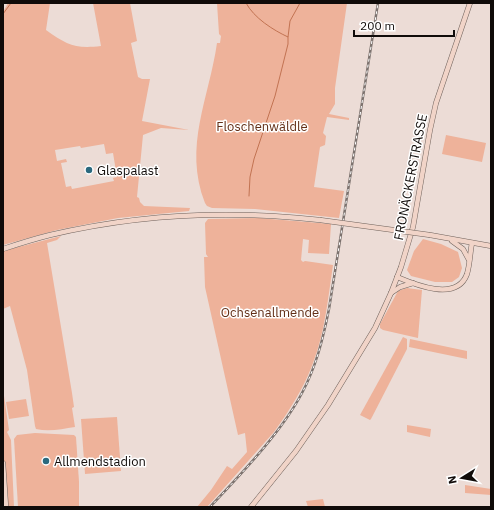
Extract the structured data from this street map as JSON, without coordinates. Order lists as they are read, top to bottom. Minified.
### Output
{"streets":{"main road":["FRONÄCKERSTRASSE"]},"parks":["Floschenwäldle","Ochsenallmende"],"places":["Glaspalast","Allmendstadion"],"scale_bar":"200 m","north":"left"}
